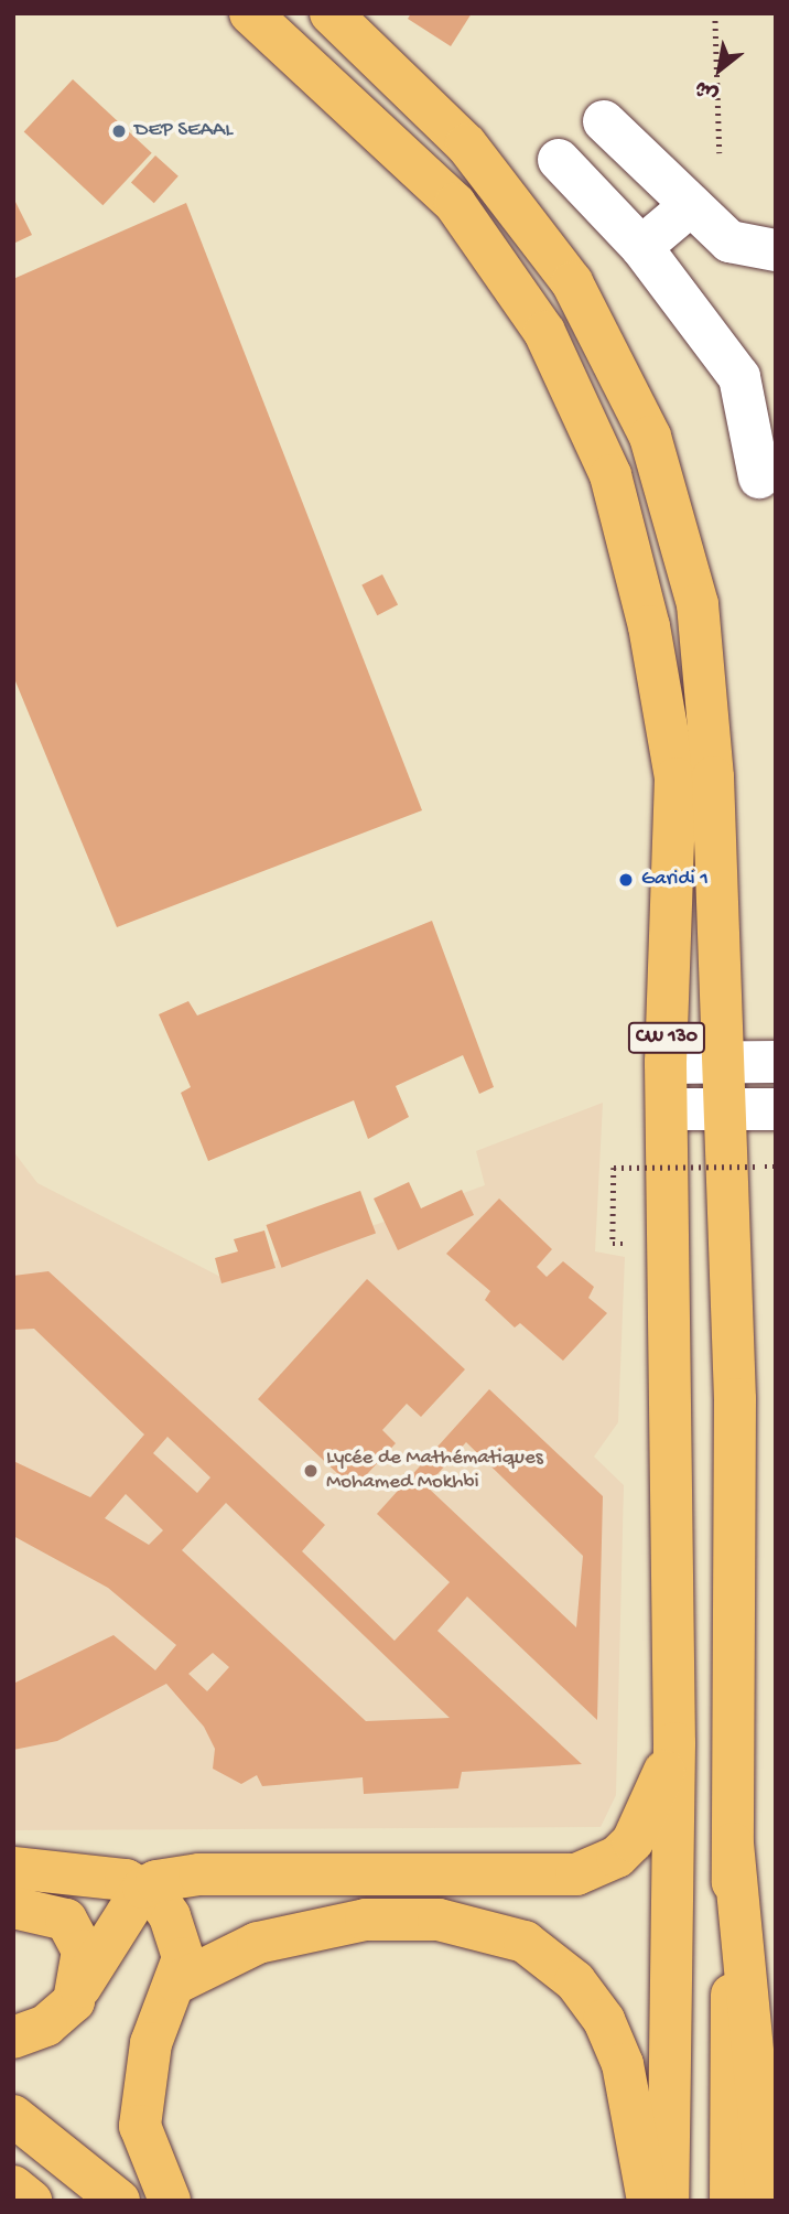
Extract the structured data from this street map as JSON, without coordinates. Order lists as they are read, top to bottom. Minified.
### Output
{"streets":{"main road":["CW 130"]},"places":["DEP SEAAL","Garidi 1","Lycée de Mathématiques Mohamed Mokhbi"],"north":"bottom left"}
